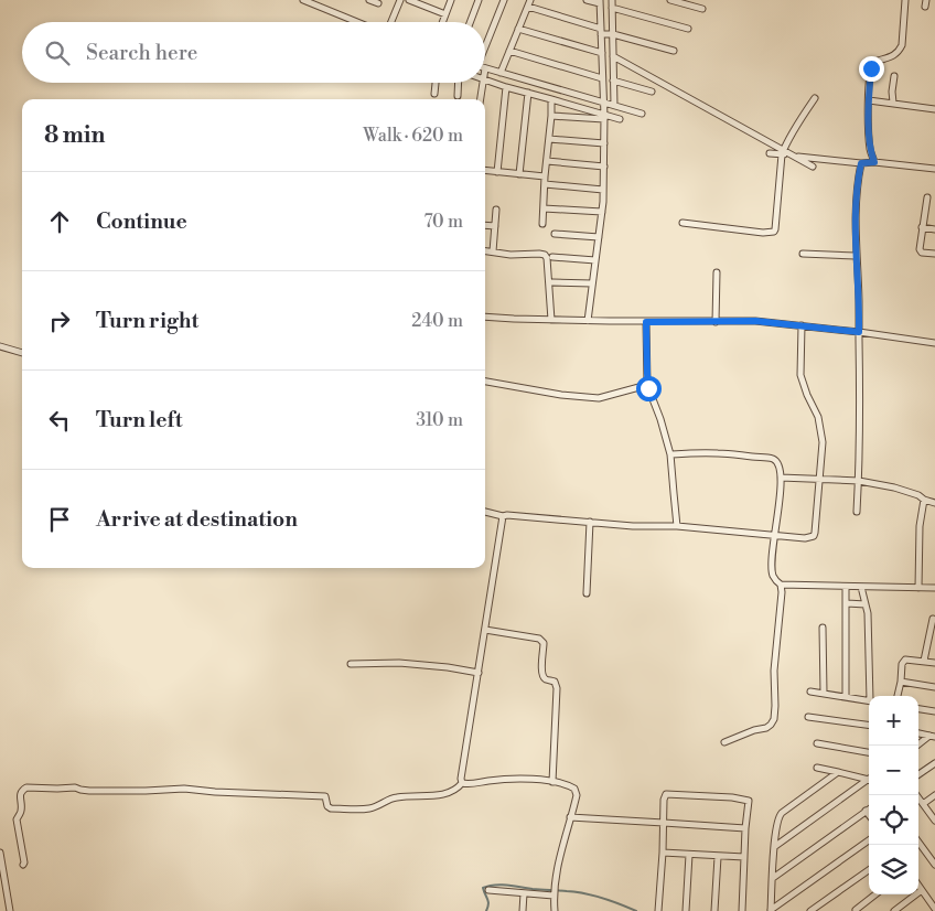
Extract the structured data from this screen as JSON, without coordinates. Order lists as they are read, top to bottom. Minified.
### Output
{"page":{"search":"Search here","heading":["8 min","Walk · 620 m"],"list":[["Continue","70 m"],["Turn right","240 m"],["Turn left","310 m"],"Arrive at destination"],"map_buttons":["+","−"]}}
